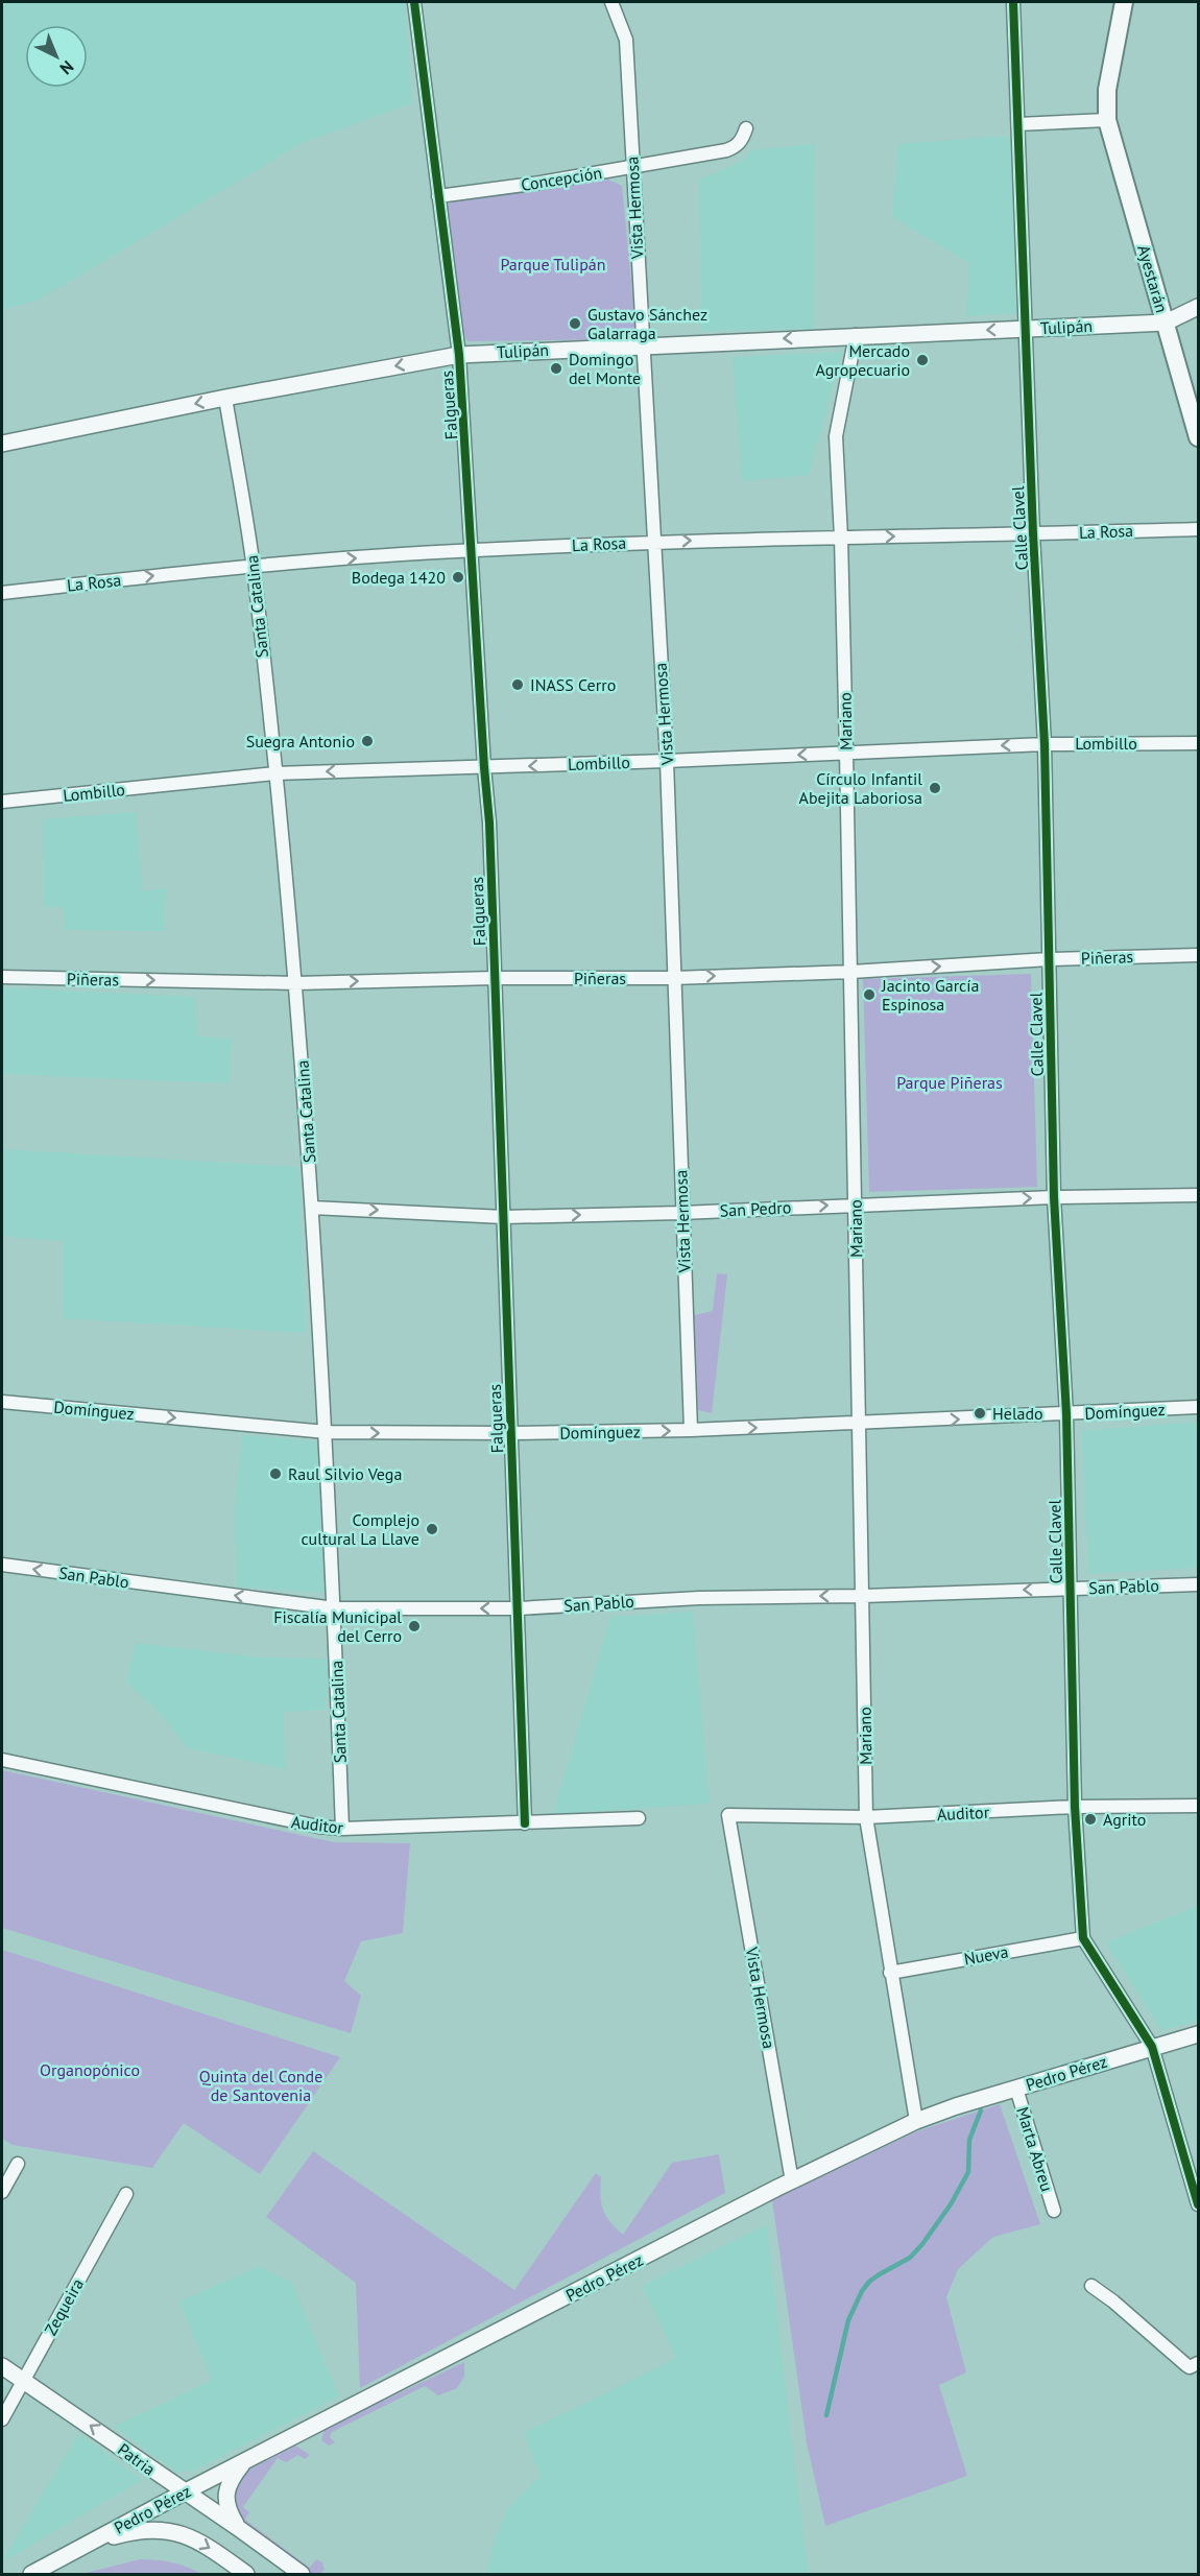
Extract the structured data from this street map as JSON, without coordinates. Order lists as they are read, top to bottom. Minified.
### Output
{"streets":{"main road":["Ayestarán"],"street":["Concepción","Vista Hermosa","Tulipán","Falgueras","Calle Clavel","La Rosa","Santa Catalina","Mariano","Lombillo","Piñeras","San Pedro","Domínguez","San Pablo","Auditor","Nueva","Pedro Pérez","Marta Abreu","Zequeira","Patria"]},"crossings":[["Concepción","Vista Hermosa"],["Concepción","Falgueras"],["Vista Hermosa","Tulipán"],["Vista Hermosa","La Rosa"],["Vista Hermosa","Lombillo"],["Vista Hermosa","Piñeras"],["Vista Hermosa","San Pedro"],["Vista Hermosa","Domínguez"],["Vista Hermosa","Auditor"],["Vista Hermosa","Pedro Pérez"],["Ayestarán","Tulipán"],["Tulipán","Falgueras"],["Tulipán","Calle Clavel"],["Tulipán","Santa Catalina"],["Tulipán","Mariano"],["Falgueras","La Rosa"],["Falgueras","Lombillo"],["Falgueras","Piñeras"],["Falgueras","San Pedro"],["Falgueras","Domínguez"],["Falgueras","San Pablo"],["Falgueras","Auditor"],["Calle Clavel","La Rosa"],["Calle Clavel","Lombillo"],["Calle Clavel","Piñeras"],["Calle Clavel","San Pedro"],["Calle Clavel","Domínguez"],["Calle Clavel","San Pablo"],["Calle Clavel","Auditor"],["Calle Clavel","Nueva"],["Calle Clavel","Pedro Pérez"],["La Rosa","Santa Catalina"],["La Rosa","Mariano"],["Santa Catalina","Lombillo"],["Santa Catalina","Piñeras"],["Santa Catalina","San Pedro"],["Santa Catalina","Domínguez"],["Santa Catalina","San Pablo"],["Santa Catalina","Auditor"],["Mariano","Lombillo"],["Mariano","Piñeras"],["Mariano","San Pedro"],["Mariano","Domínguez"],["Mariano","San Pablo"],["Mariano","Auditor"],["Mariano","Nueva"],["Mariano","Pedro Pérez"],["Pedro Pérez","Marta Abreu"],["Pedro Pérez","Patria"],["Zequeira","Patria"]],"one_way":["Tulipán","La Rosa","Lombillo","Piñeras","San Pedro","Domínguez","San Pablo","Patria"],"parks":["Parque Tulipán","Parque Piñeras","Organopónico","Quinta del Conde de Santovenia"],"places":["Gustavo Sánchez Galarraga","Mercado Agropecuario","Domingo del Monte","Bodega 1420","INASS Cerro","Suegra Antonio","Círculo Infantil Abejita Laboriosa","Jacinto García Espinosa","Helado","Raul Silvio Vega","Complejo cultural La Llave","Fiscalía Municipal del Cerro","Agrito"],"north":"bottom right"}
